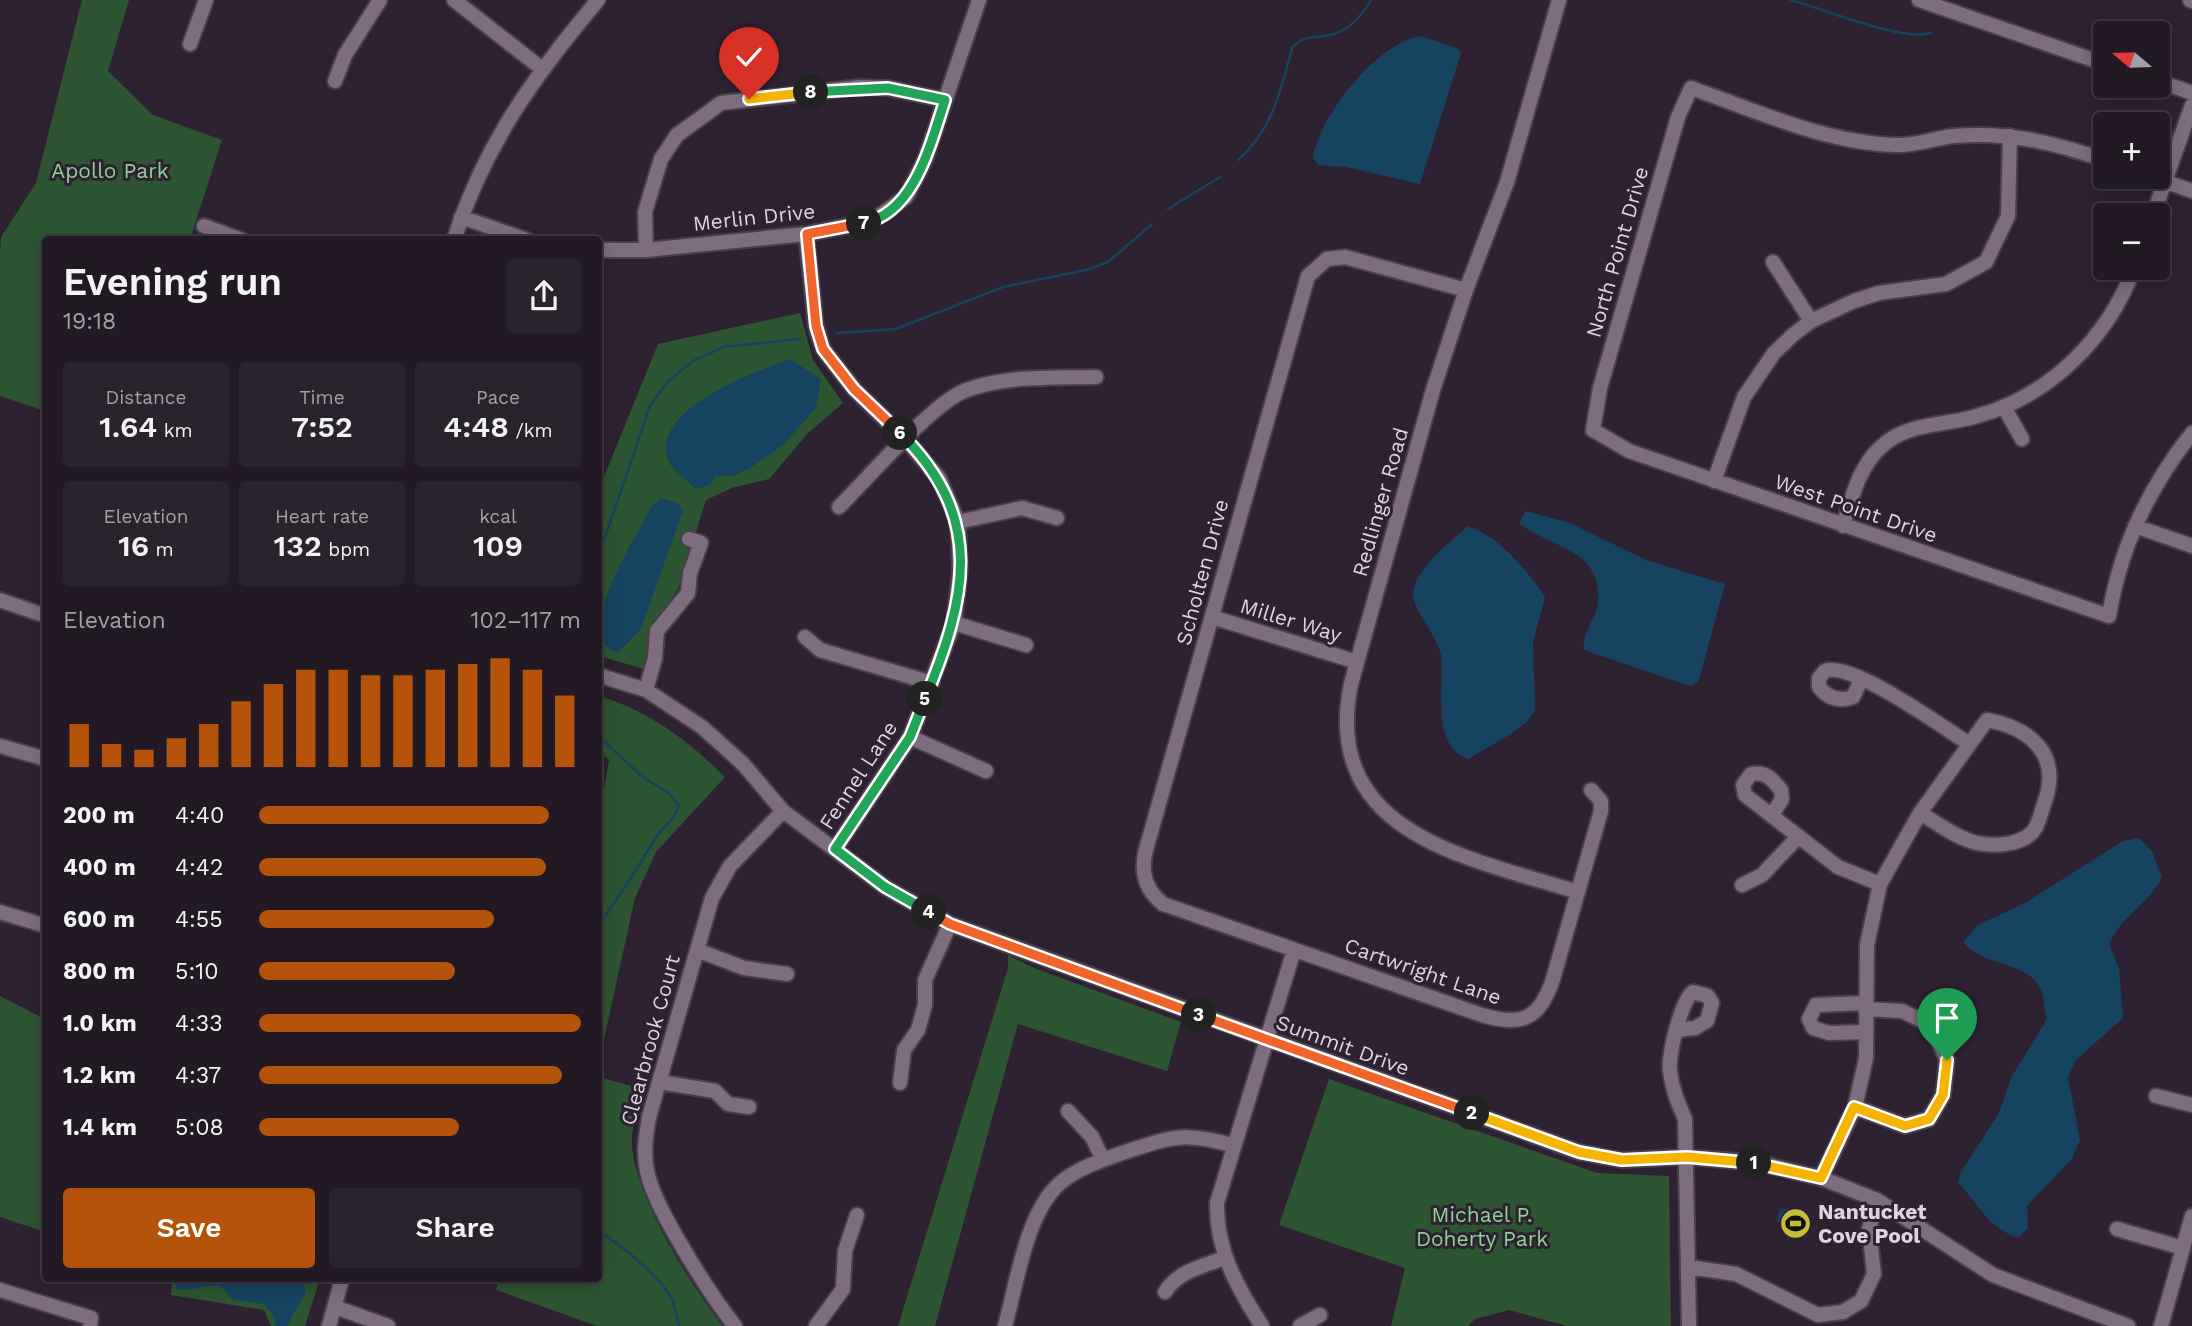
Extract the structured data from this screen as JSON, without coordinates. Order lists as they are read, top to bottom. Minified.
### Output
{"streets":{"street":["Merlin Drive","North Point Drive","Redlinger Road","West Point Drive","Scholten Drive","Miller Way","Fennel Lane","Cartwright Lane","Clearbrook Court","Summit Drive"]},"crossings":[["Merlin Drive","Fennel Lane"],["North Point Drive","West Point Drive"],["Redlinger Road","Scholten Drive"],["Redlinger Road","Miller Way"],["Redlinger Road","Cartwright Lane"],["Scholten Drive","Miller Way"],["Scholten Drive","Cartwright Lane"],["Fennel Lane","Summit Drive"],["Clearbrook Court","Summit Drive"]],"parks":["Apollo Park","Michael P. Doherty Park"],"places":{"sports":["Nantucket Cove Pool"]},"north":"left","page":{"map_buttons":["+","−"],"pins":["8","7","6","5","4","3","2","1"],"heading":["Evening run","19:18"],"stats":[["Distance","1.64 km"],["Time","7:52"],["Pace","4:48 /km"],["Elevation","16 m"],["Heart rate","132 bpm"],["kcal","109"]],"chart":["Elevation","102–117 m"],"list":[{"name":"200 m","note":"4:40"},{"name":"400 m","note":"4:42"},{"name":"600 m","note":"4:55"},{"name":"800 m","note":"5:10"},{"name":"1.0 km","note":"4:33"},{"name":"1.2 km","note":"4:37"},{"name":"1.4 km","note":"5:08"}],"buttons":["Save","Share"]}}
